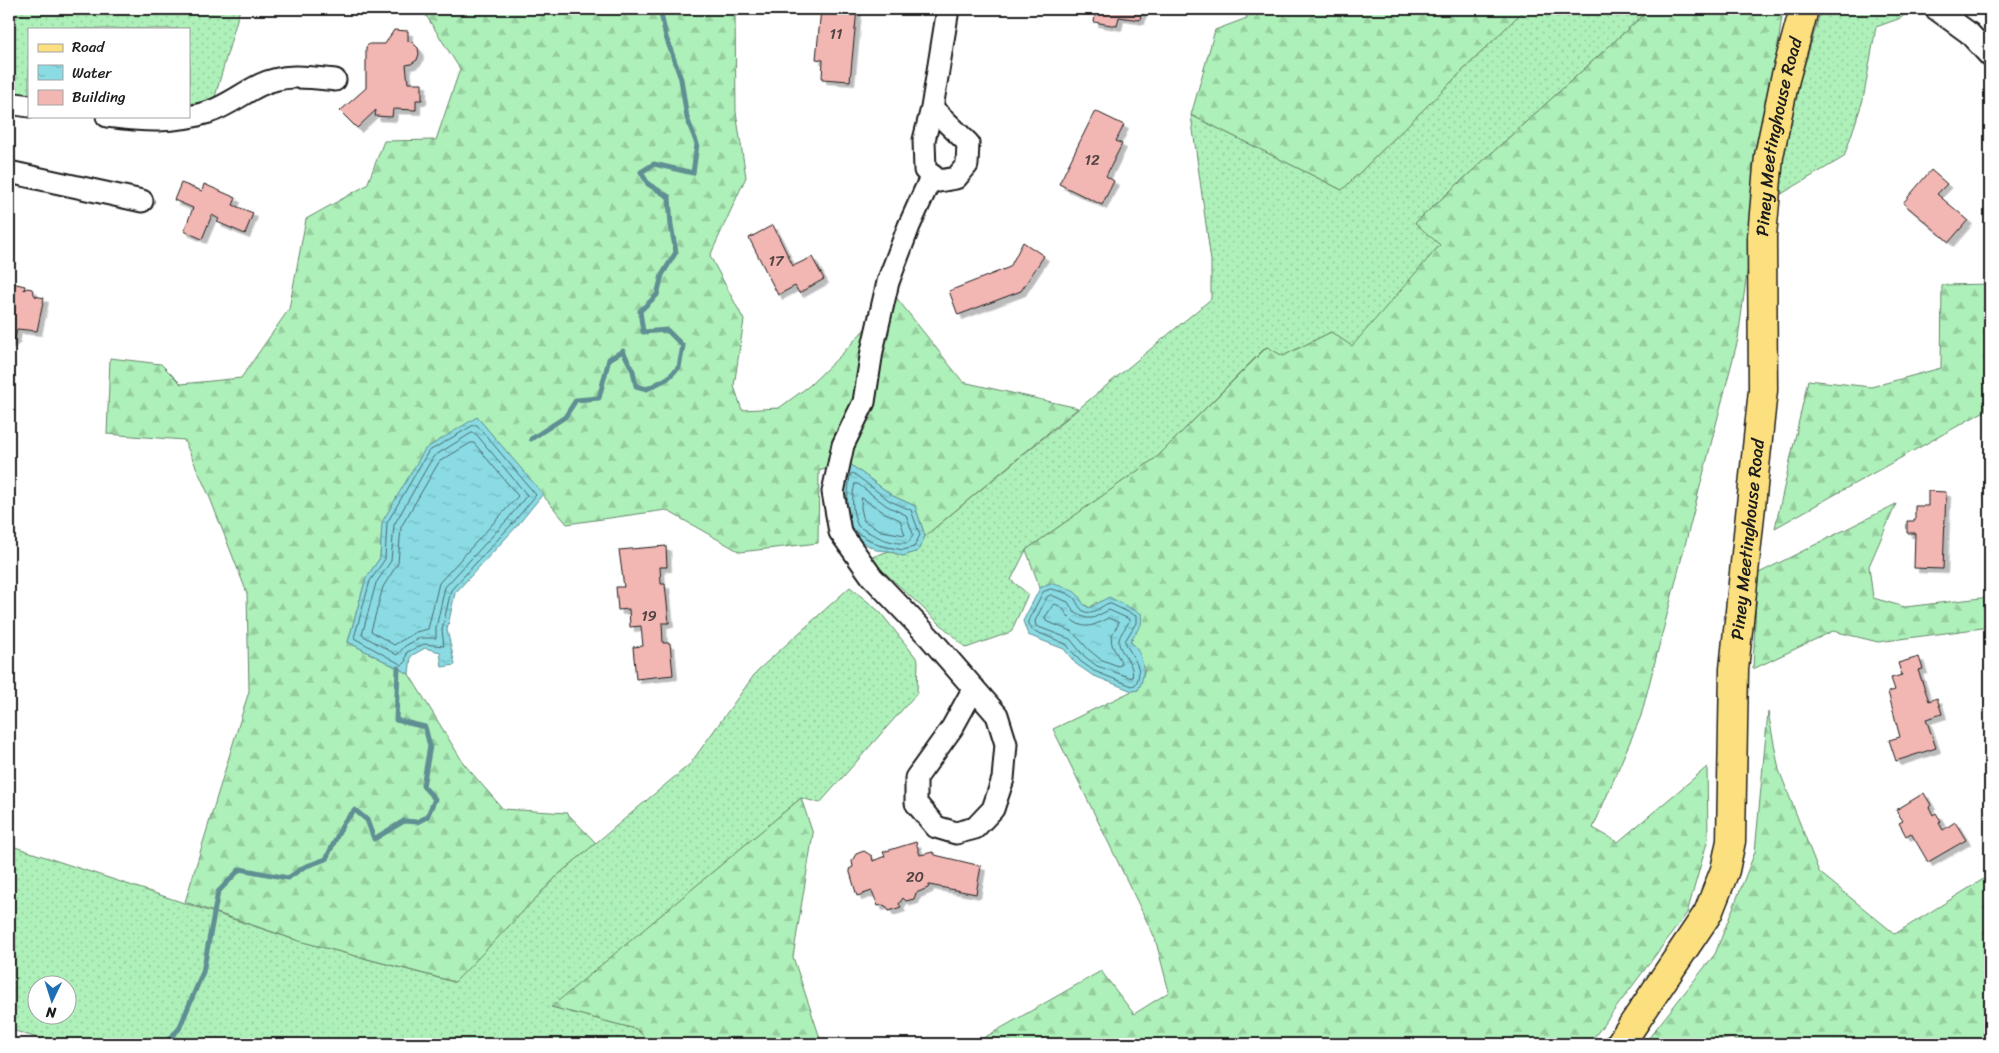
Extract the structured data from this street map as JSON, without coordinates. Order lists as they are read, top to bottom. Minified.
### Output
{"streets":{"main road":["Piney Meetinghouse Road"]},"house_numbers":["11","12","17","19","20"],"legend":["Road","Water","Building"],"north":"bottom"}
